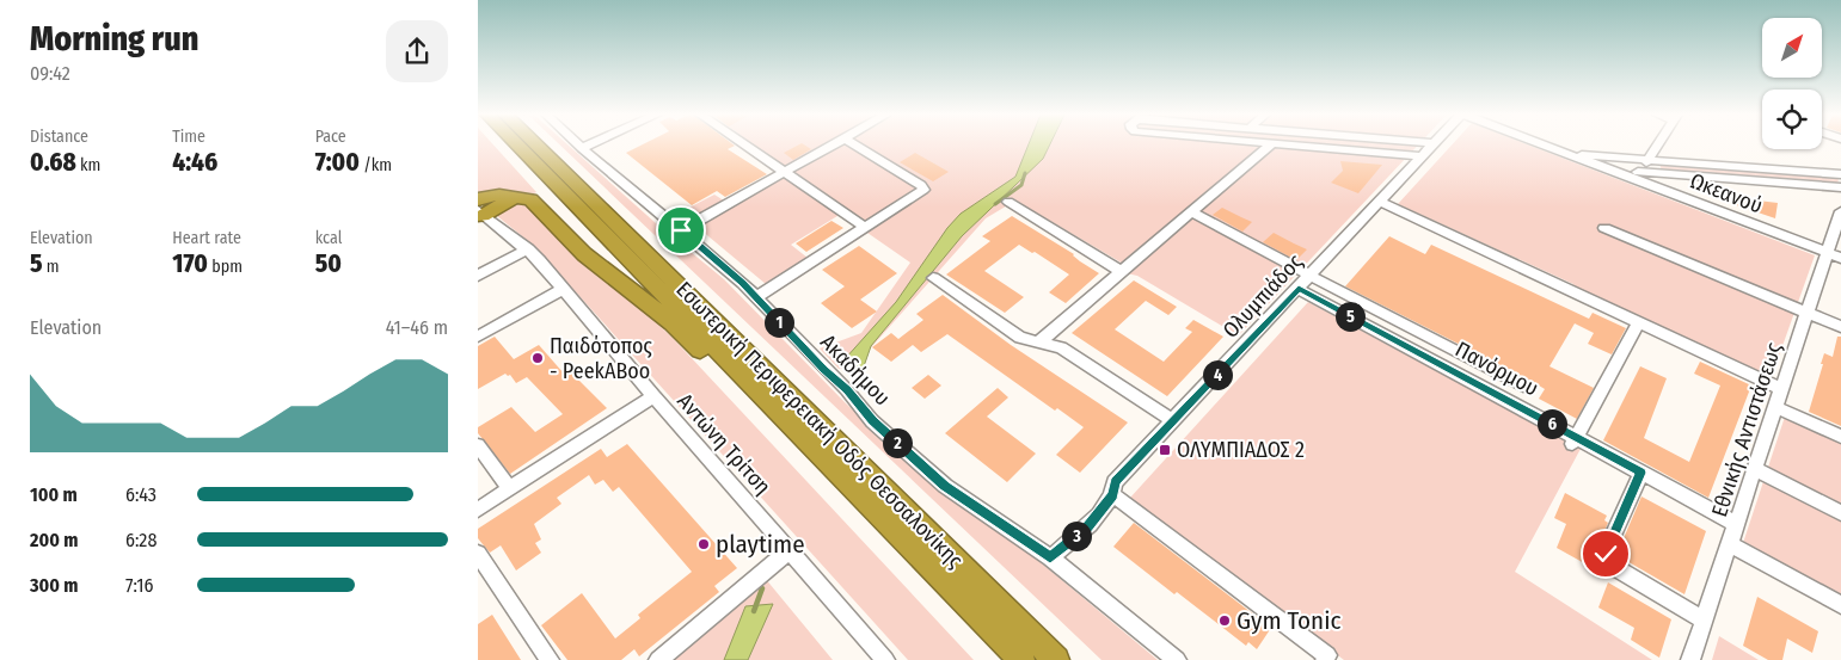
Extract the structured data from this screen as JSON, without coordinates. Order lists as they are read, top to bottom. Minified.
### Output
{"streets":{"highway":["Εσωτερική Περιφερειακή Οδός Θεσσαλονίκης"],"street":["Ωκεανού","Ολυμπιάδος","Πανόρμου","Ακαδήμου","Εθνικής Αντιστάσεως","Αντώνη Τρίτση"]},"crossings":[["Ωκεανού","Εθνικής Αντιστάσεως"],["Ολυμπιάδος","Πανόρμου"],["Ολυμπιάδος","Ακαδήμου"]],"places":{"other":["Παιδότοπος - PeekABoo","playtime","Gym Tonic"],"transit":["ΟΛΥΜΠΙΑΔΟΣ 2"]},"north":"top right","page":{"heading":["Morning run","09:42"],"stats":[["Distance","0.68 km"],["Time","4:46"],["Pace","7:00 /km"],["Elevation","5 m"],["Heart rate","170 bpm"],["kcal","50"]],"pins":["5","1","4","6","2","3"],"chart":["Elevation","41–46 m"],"list":[{"name":"100 m","note":"6:43"},{"name":"200 m","note":"6:28"},{"name":"300 m","note":"7:16"}]}}
